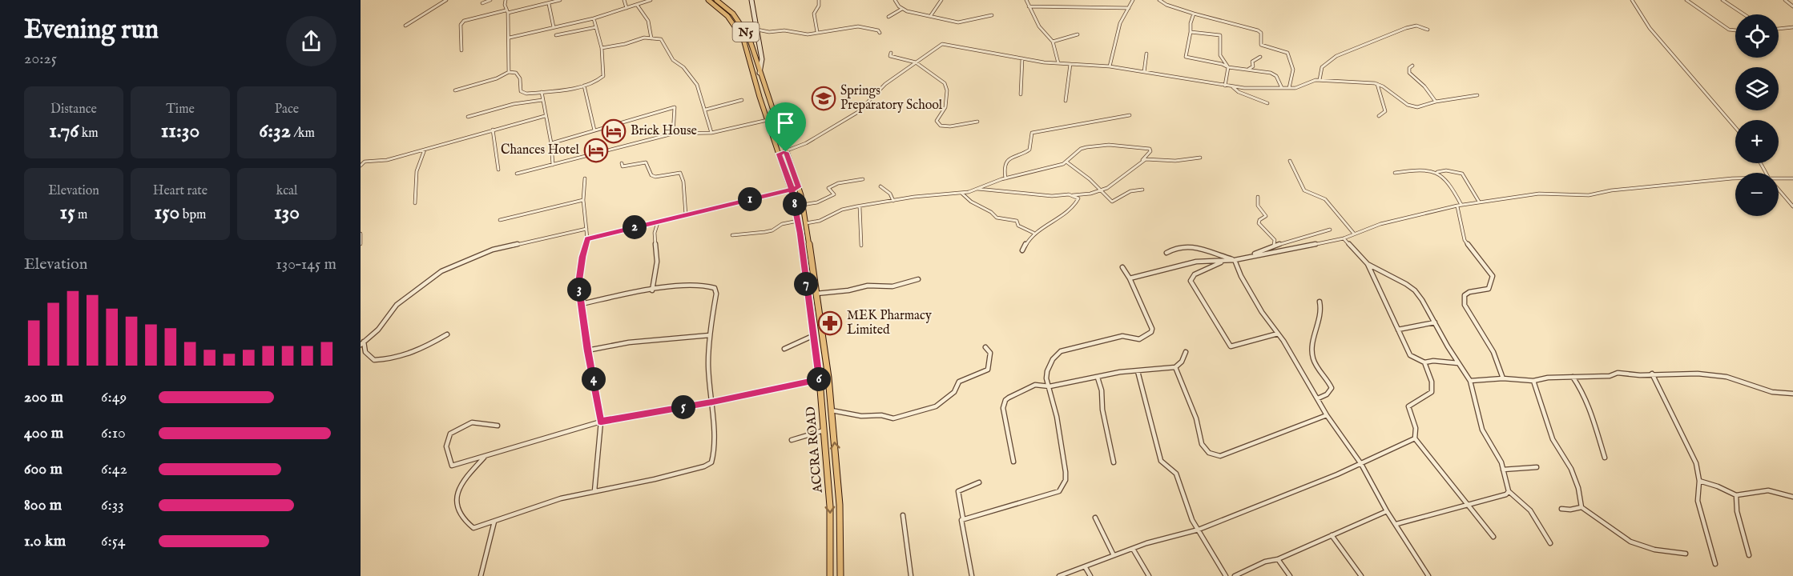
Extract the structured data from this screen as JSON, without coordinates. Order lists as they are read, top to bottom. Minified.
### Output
{"streets":{"main road":["N5","ACCRA ROAD"]},"places":{"school or university":["Springs Preparatory School"],"hotel":["Brick House","Chances Hotel"],"pharmacy":["MEK Pharmacy Limited"]},"page":{"heading":["Evening run","20:25"],"map_buttons":["+","−"],"stats":[["Distance","1.76 km"],["Time","11:30"],["Pace","6:32 /km"],["Elevation","15 m"],["Heart rate","150 bpm"],["kcal","130"]],"pins":["1","8","2","7","3","4","6","5"],"chart":["Elevation","130–145 m"],"list":[{"name":"200 m","note":"6:49"},{"name":"400 m","note":"6:10"},{"name":"600 m","note":"6:42"},{"name":"800 m","note":"6:33"},{"name":"1.0 km","note":"6:54"}]}}
